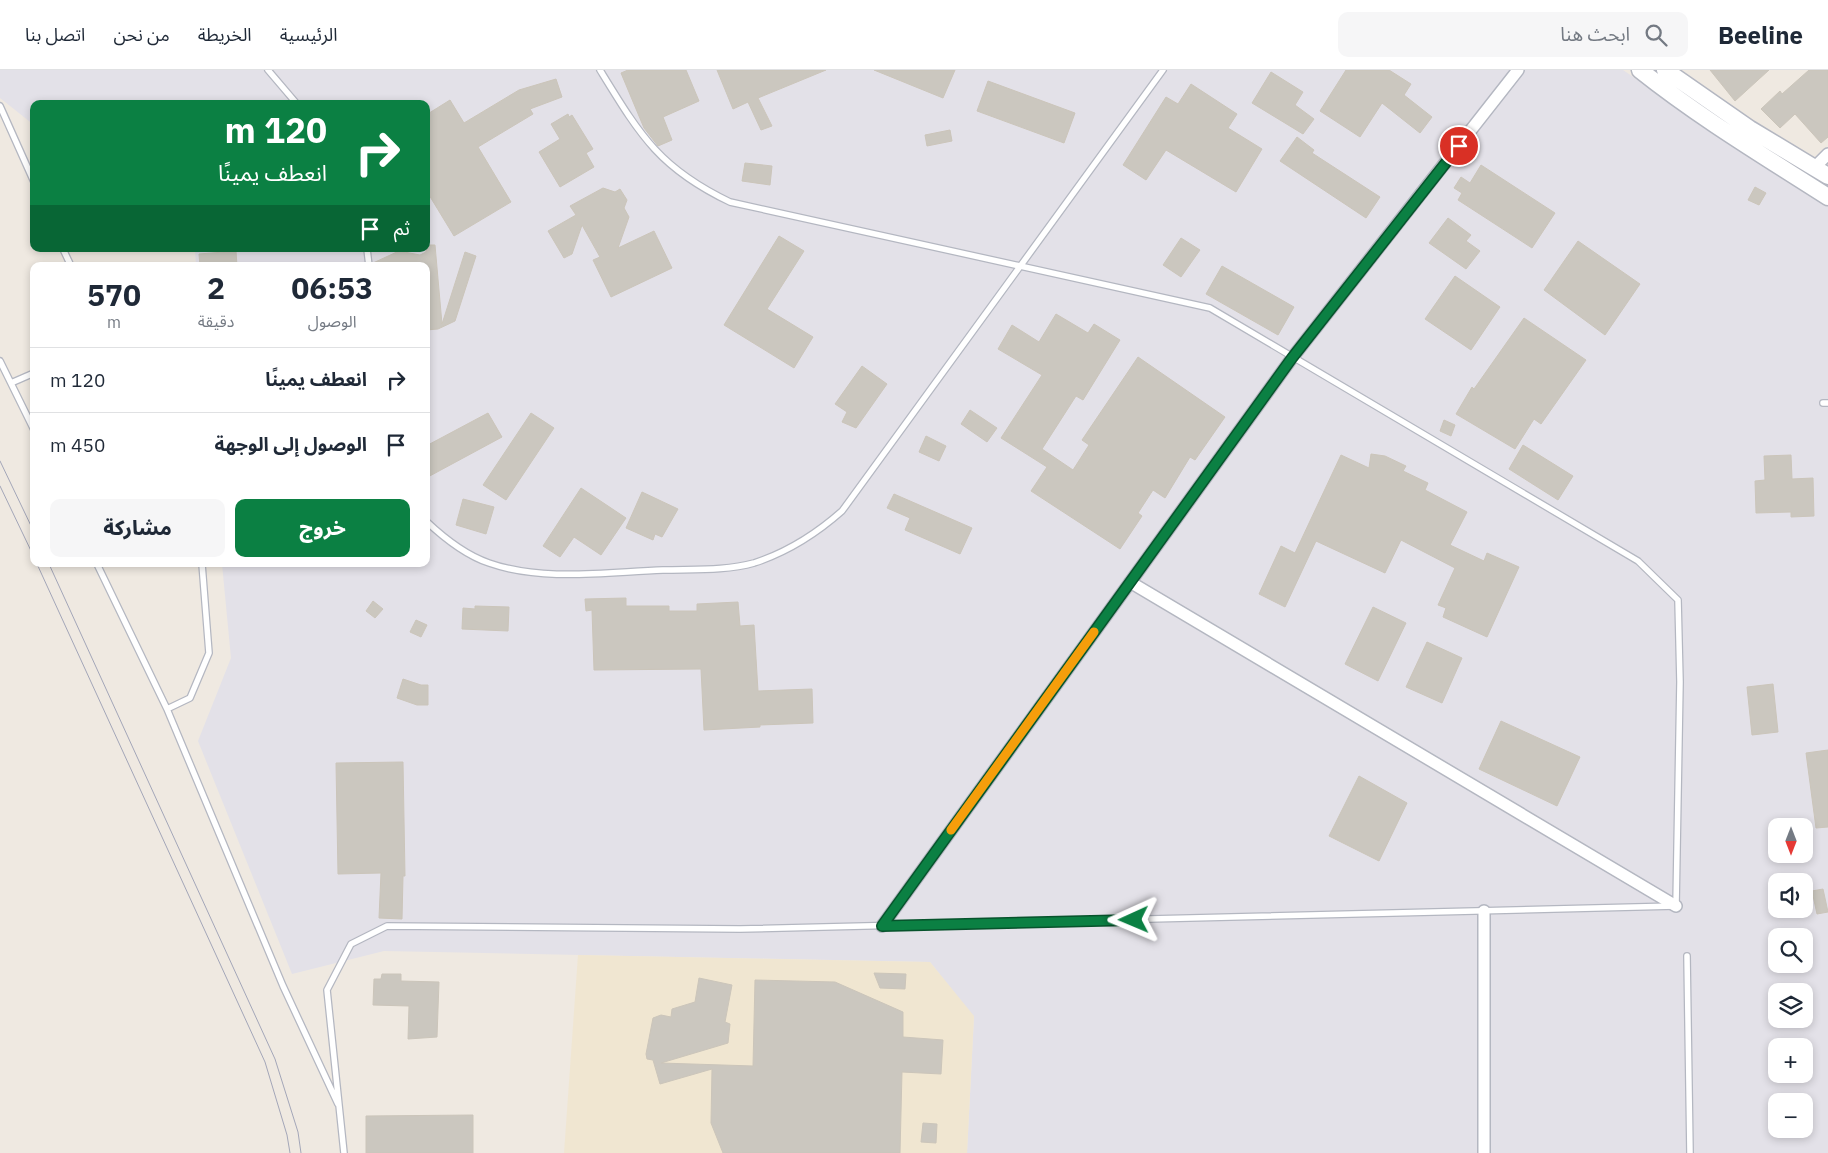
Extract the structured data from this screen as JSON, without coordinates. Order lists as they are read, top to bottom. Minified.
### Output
{"north":"bottom","page":{"header":"Beeline","search":"ابحث هنا","nav":["الرئيسية","الخريطة","من نحن","اتصل بنا"],"turn":["120 m","انعطف يمينًا"],"then":"ثم","eta":["06:53","الوصول","2","دقيقة","570","m"],"list":[{"name":"انعطف يمينًا","value":"120 m"},{"name":"الوصول إلى الوجهة","value":"450 m"}],"buttons":["خروج","مشاركة"],"map_buttons":["+","−"]}}
